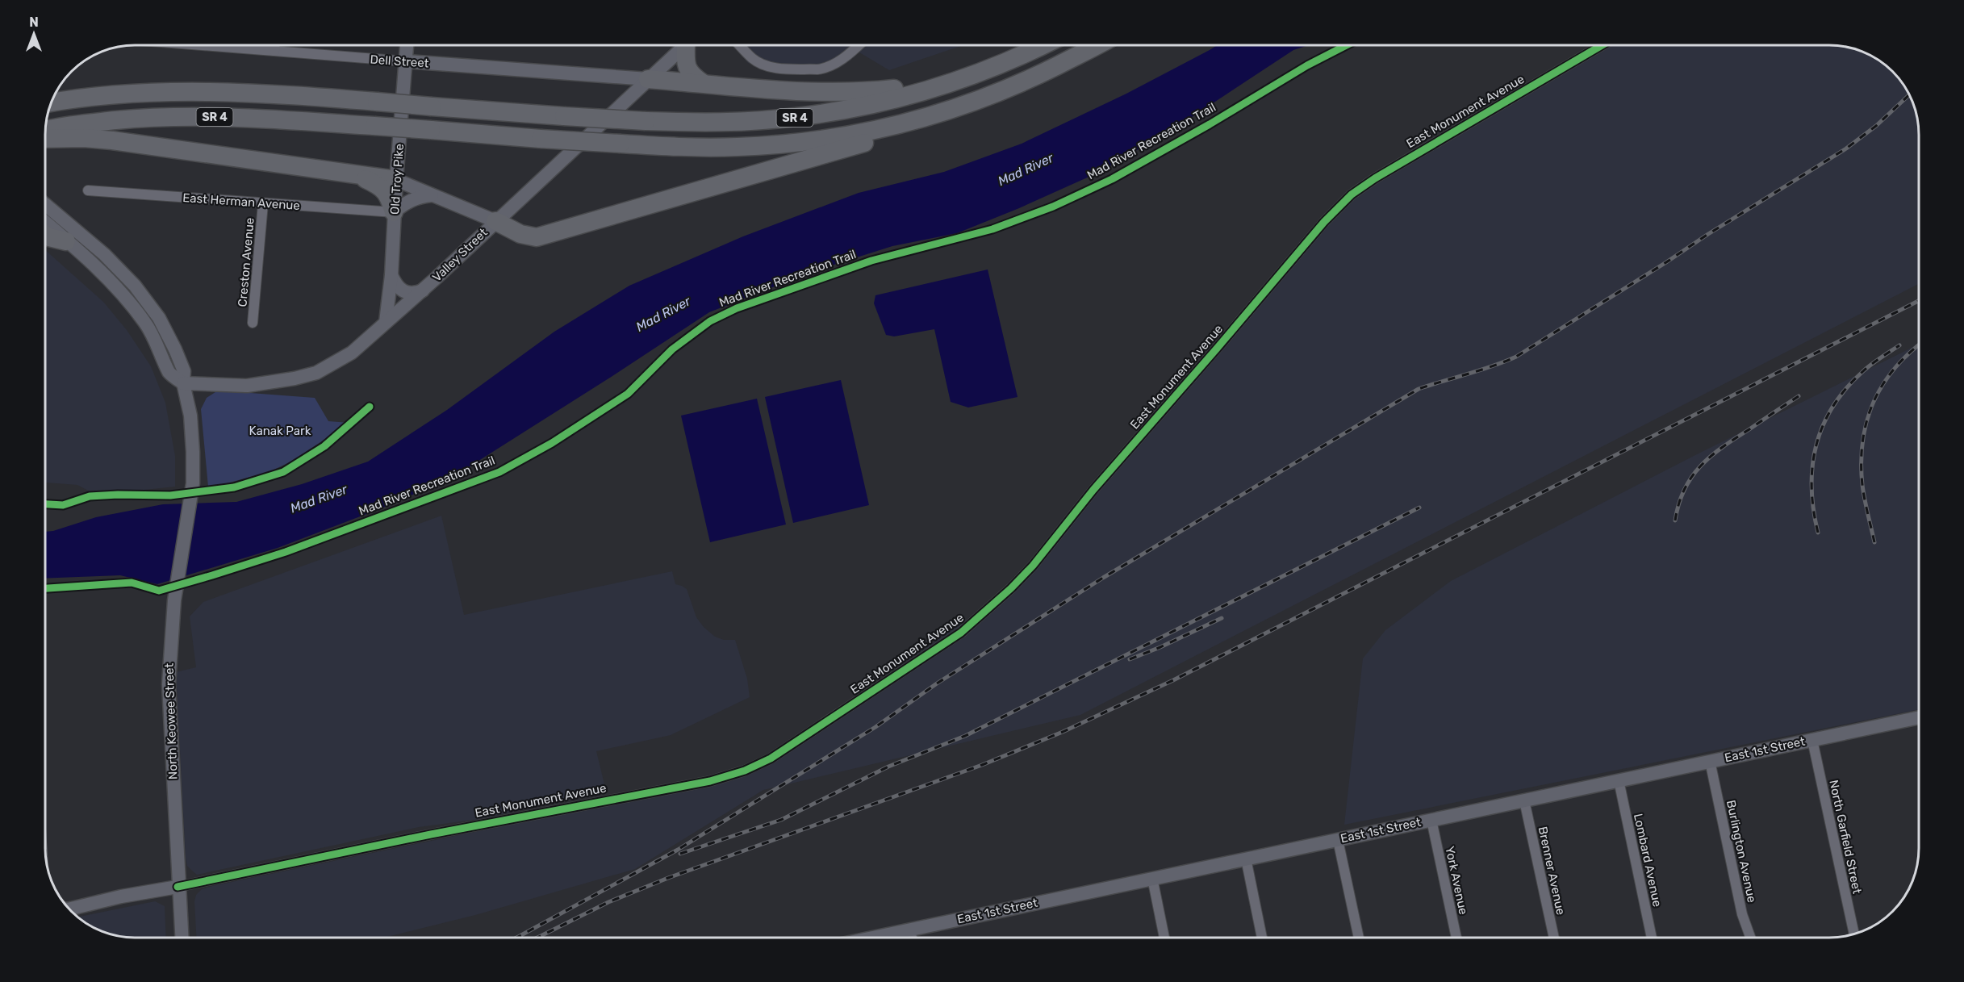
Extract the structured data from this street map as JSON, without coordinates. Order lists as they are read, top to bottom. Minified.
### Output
{"streets":{"highway":["SR 4"],"main road":["Dell Street","East Monument Avenue","Old Troy Pike","Valley Street","North Keowee Street","East 1st Street"],"street":["East Herman Avenue","Creston Avenue","North Garfield Street","Burlington Avenue","Lombard Avenue","Brenner Avenue","York Avenue"],"cycle path":["Mad River Recreation Trail"]},"crossings":[["Dell Street","Old Troy Pike"],["Dell Street","Valley Street"],["East Monument Avenue","North Keowee Street"],["Old Troy Pike","East Herman Avenue"],["Old Troy Pike","Valley Street"],["East Herman Avenue","Creston Avenue"],["Valley Street","North Keowee Street"],["East 1st Street","North Garfield Street"],["East 1st Street","Burlington Avenue"],["East 1st Street","Lombard Avenue"],["East 1st Street","Brenner Avenue"],["East 1st Street","York Avenue"]],"water":["Mad River"],"parks":["Kanak Park"],"north":"top"}
